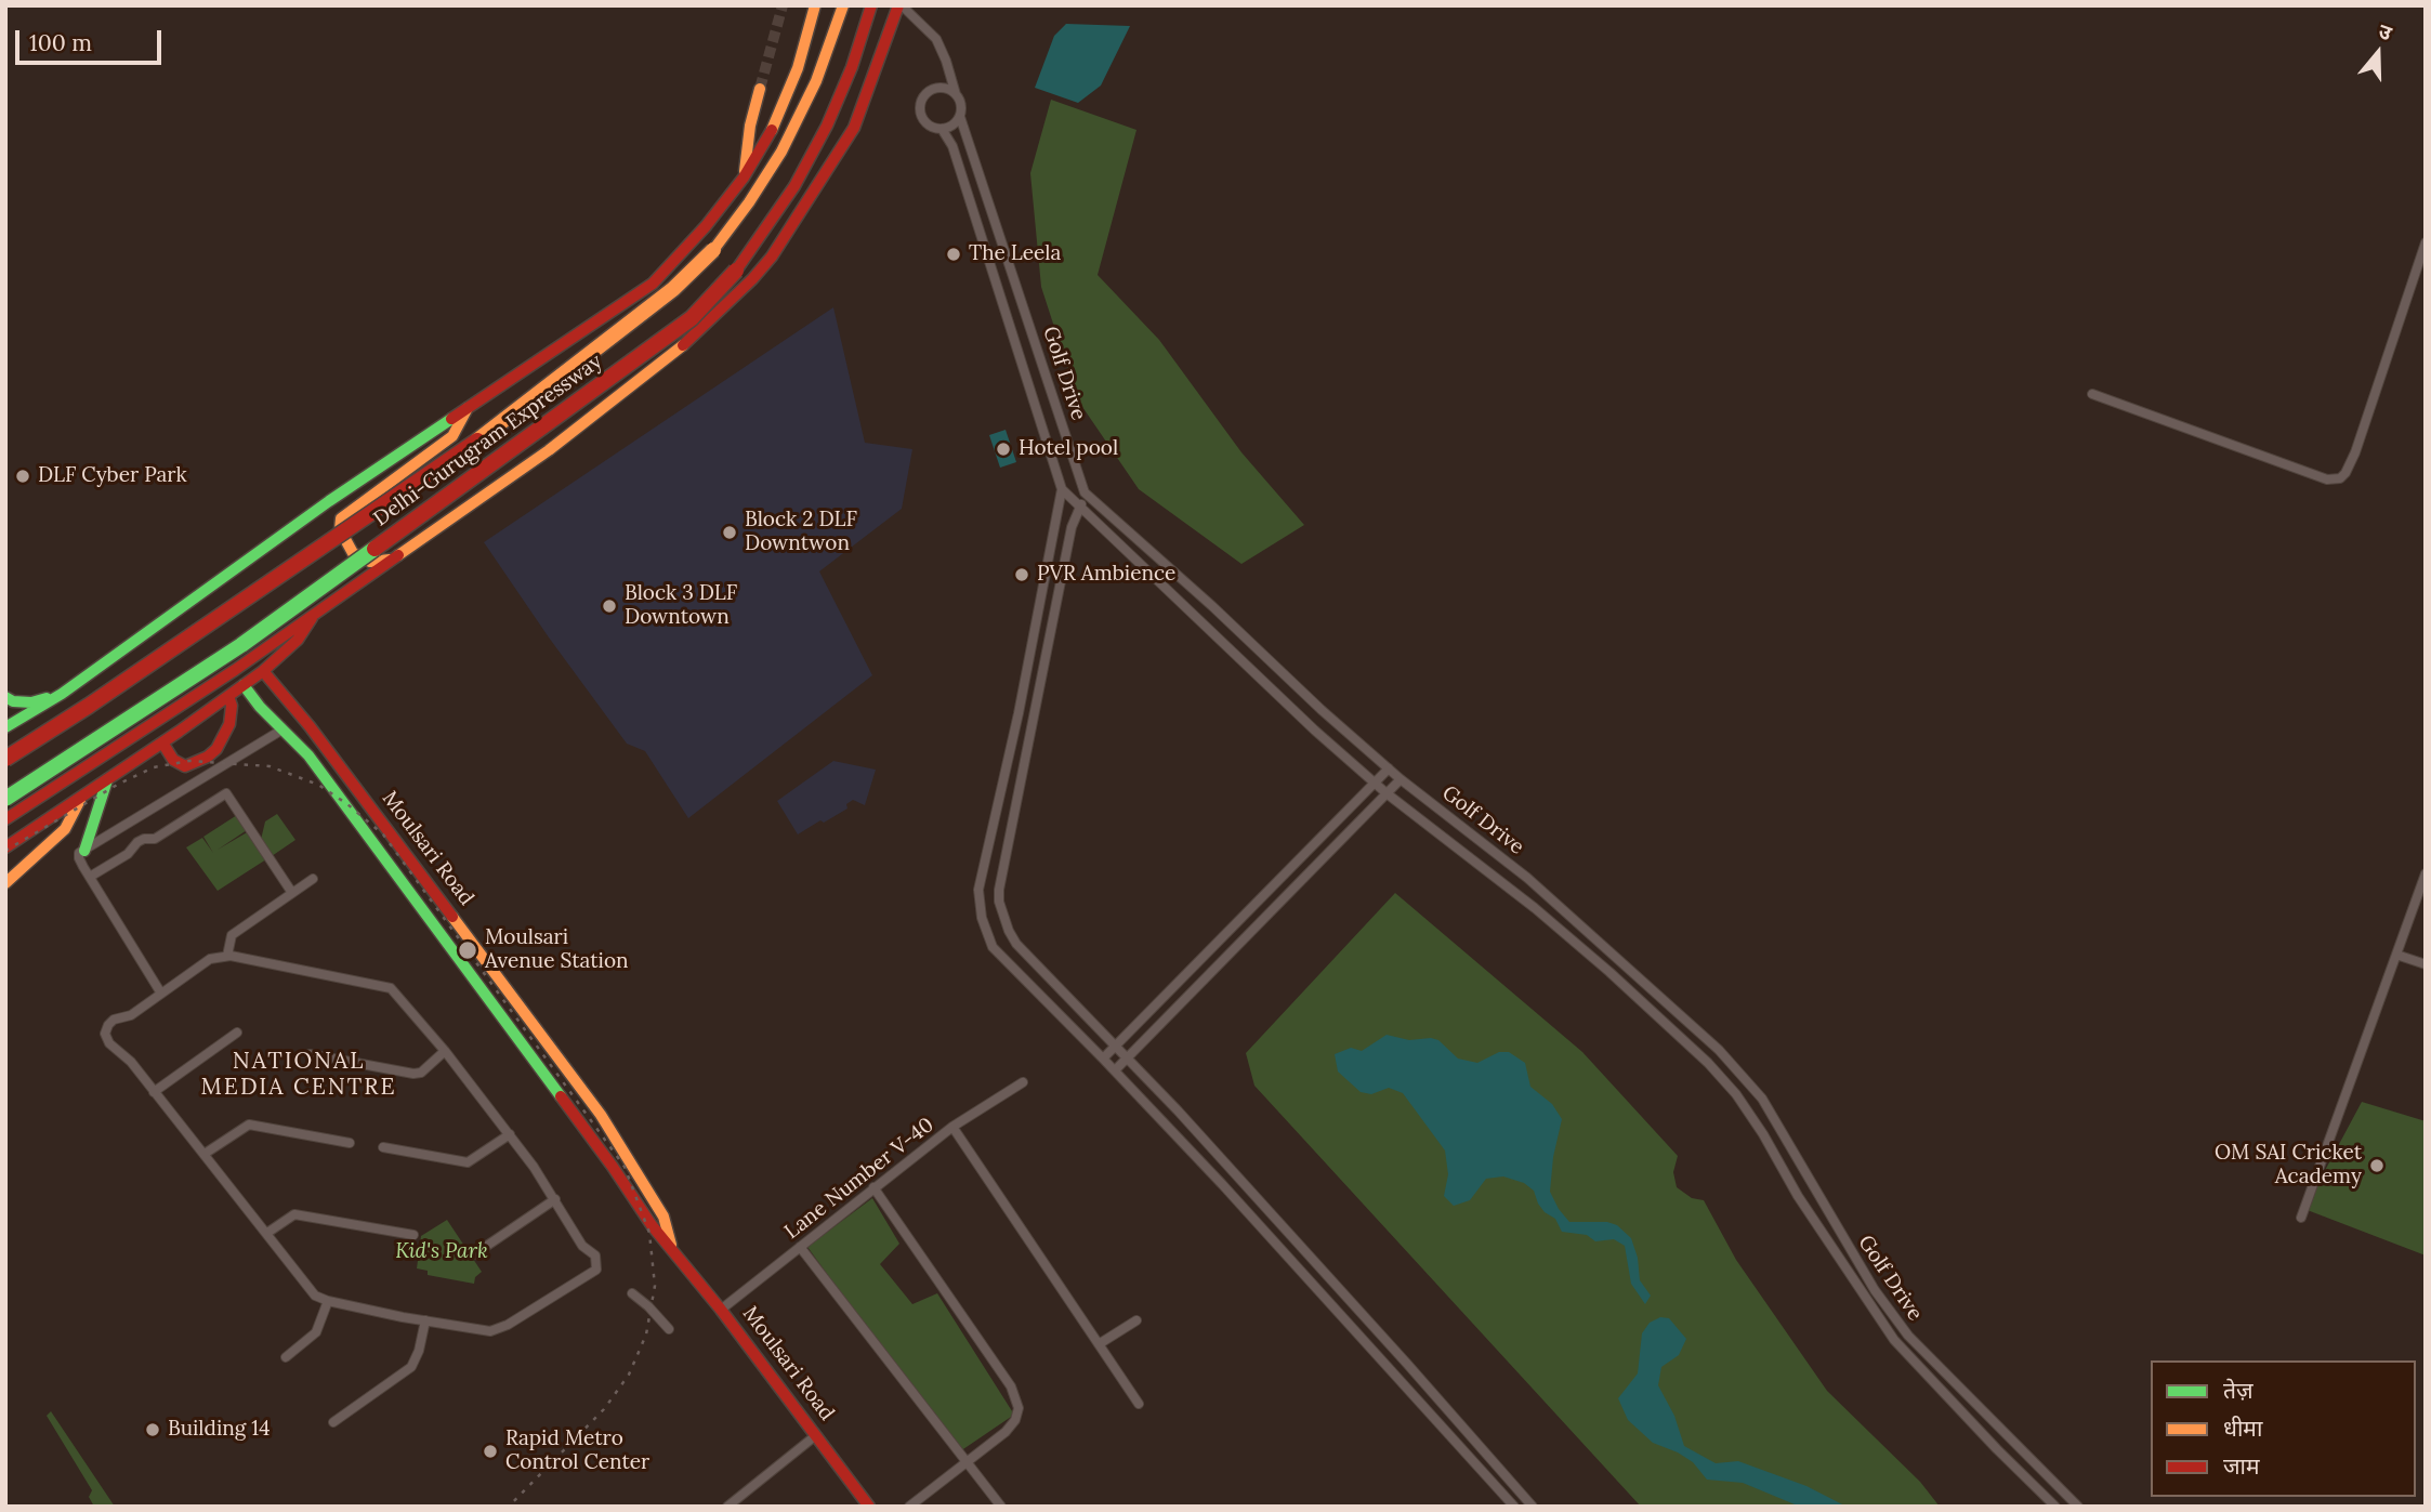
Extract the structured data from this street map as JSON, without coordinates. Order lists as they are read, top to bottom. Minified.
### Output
{"streets":{"main road":["Delhi-Gurugram Expressway","Moulsari Road"],"street":["Golf Drive","Lane Number V-40"]},"crossings":[["Moulsari Road","Lane Number V-40"]],"districts":["NATIONAL MEDIA CENTRE"],"parks":["Kid's Park"],"places":["The Leela","Hotel pool","DLF Cyber Park","Block 2 DLF Downtwon","PVR Ambience","Block 3 DLF Downtown","Moulsari Avenue Station","OM SAI Cricket Academy","Building 14","Rapid Metro Control Center"],"legend":["तेज़","धीमा","जाम"],"scale_bar":"100 m","north":"top"}
